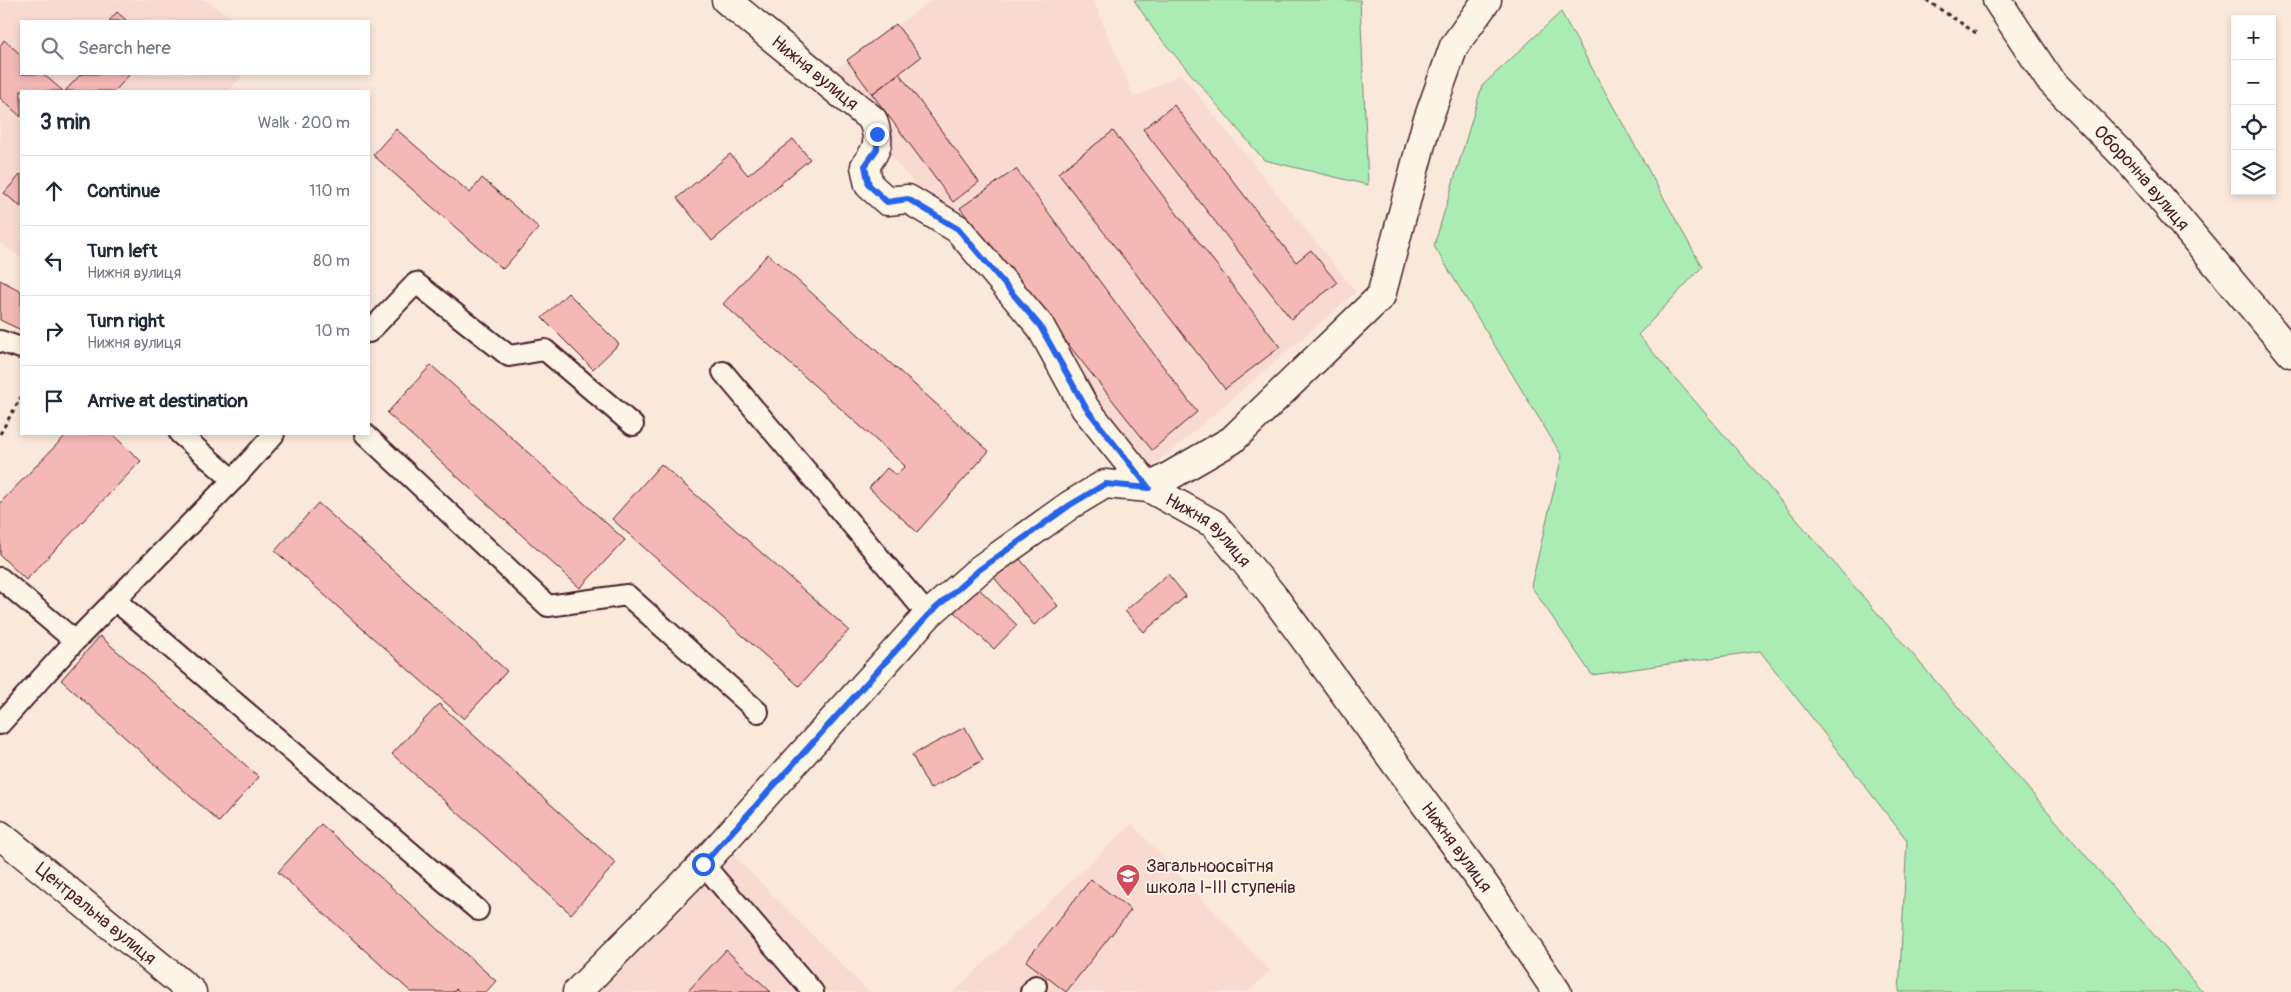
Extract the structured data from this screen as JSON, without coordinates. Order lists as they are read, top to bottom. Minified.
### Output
{"streets":{"street":["Нижня вулиця","Оборонна вулиця","Центральна вулиця"]},"places":{"school or university":["Загальноосвітня школа I-III ступенів"]},"page":{"map_buttons":["+","−"],"search":"Search here","heading":["3 min","Walk · 200 m"],"list":[["Continue","110 m"],["Turn left","Нижня вулиця","80 m"],["Turn right","Нижня вулиця","10 m"],"Arrive at destination"]}}
